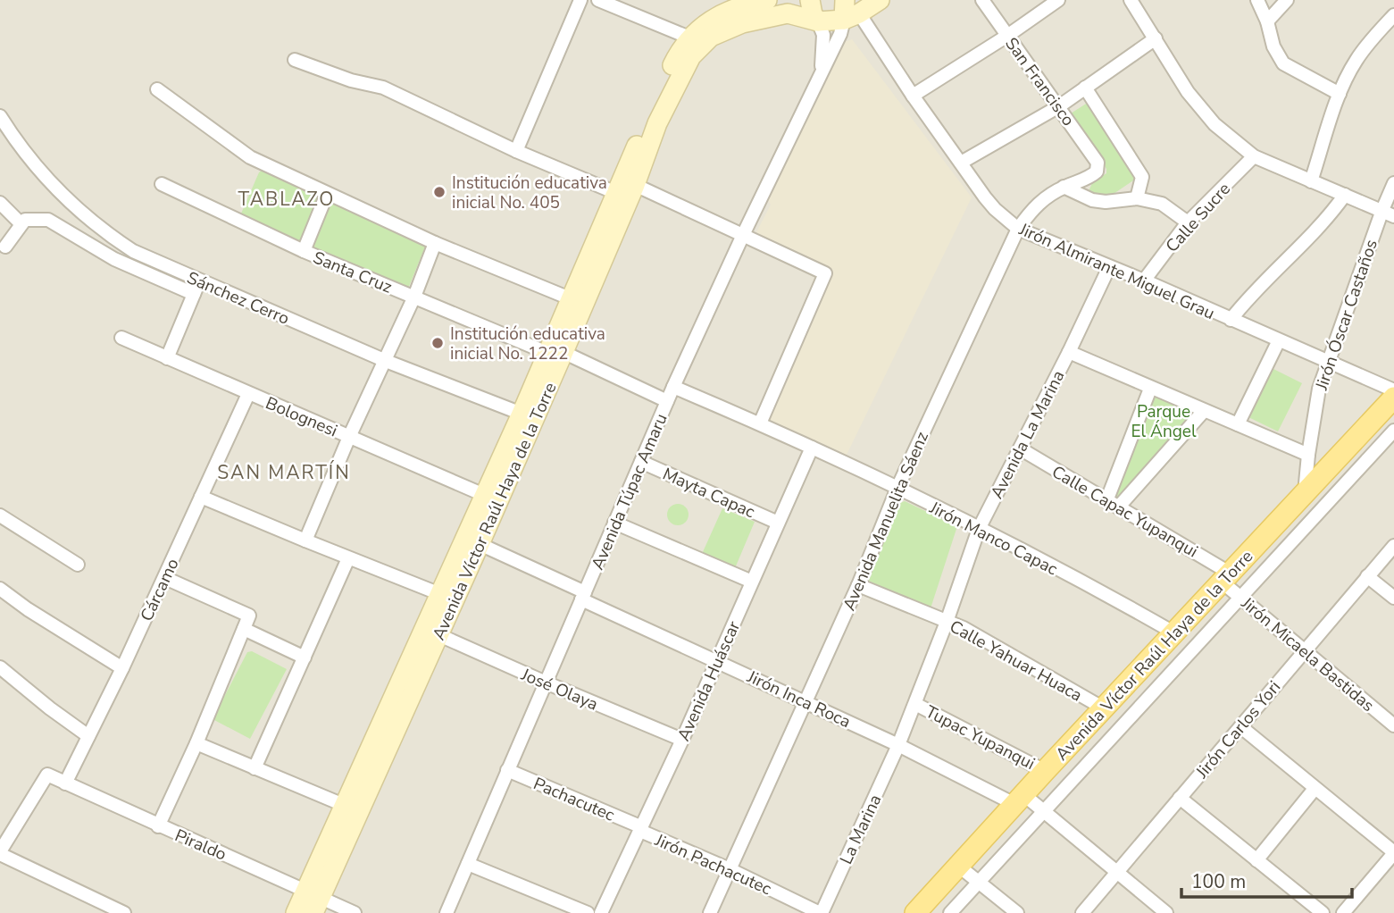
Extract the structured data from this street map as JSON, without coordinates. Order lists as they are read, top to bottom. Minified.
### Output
{"streets":{"main road":["Avenida Víctor Raúl Haya de la Torre"],"street":["San Francisco","Calle Sucre","Jirón Almirante Miguel Grau","Santa Cruz","Sánchez Cerro","Jirón Óscar Castaños","Bolognesi","Avenida La Marina","Avenida Túpac Amaru","Mayta Capac","Calle Capac Yupanqui","Avenida Manuelita Sáenz","Jirón Manco Capac","Cárcamo","Jirón Micaela Bastidas","Calle Yahuar Huaca","Avenida Huáscar","José Olaya","Jirón Inca Roca","Jirón Carlos Yori","Tupac Yupanqui","Pachacutec","La Marina","Piraldo","Jirón Pachacutec"]},"crossings":[["San Francisco","Avenida Manuelita Sáenz"],["Calle Sucre","Jirón Almirante Miguel Grau"],["Jirón Almirante Miguel Grau","Jirón Óscar Castaños"],["Jirón Almirante Miguel Grau","Avenida La Marina"],["Jirón Almirante Miguel Grau","Avenida Túpac Amaru"],["Jirón Almirante Miguel Grau","Avenida Víctor Raúl Haya de la Torre"],["Jirón Almirante Miguel Grau","Avenida Manuelita Sáenz"],["Santa Cruz","Avenida Túpac Amaru"],["Santa Cruz","Avenida Víctor Raúl Haya de la Torre"],["Sánchez Cerro","Avenida Víctor Raúl Haya de la Torre"],["Jirón Óscar Castaños","Avenida Víctor Raúl Haya de la Torre"],["Bolognesi","Avenida Víctor Raúl Haya de la Torre"],["Bolognesi","Cárcamo"],["Avenida La Marina","Calle Capac Yupanqui"],["Avenida La Marina","Jirón Manco Capac"],["Avenida La Marina","Calle Yahuar Huaca"],["Avenida La Marina","Jirón Inca Roca"],["Avenida La Marina","Tupac Yupanqui"],["Avenida La Marina","La Marina"],["Avenida Túpac Amaru","Mayta Capac"],["Avenida Túpac Amaru","Avenida Víctor Raúl Haya de la Torre"],["Avenida Túpac Amaru","Jirón Manco Capac"],["Avenida Túpac Amaru","José Olaya"],["Avenida Túpac Amaru","Jirón Inca Roca"],["Avenida Túpac Amaru","Pachacutec"],["Mayta Capac","Avenida Huáscar"],["Avenida Víctor Raúl Haya de la Torre","Calle Capac Yupanqui"],["Avenida Víctor Raúl Haya de la Torre","Jirón Manco Capac"],["Avenida Víctor Raúl Haya de la Torre","Jirón Micaela Bastidas"],["Avenida Víctor Raúl Haya de la Torre","Calle Yahuar Huaca"],["Avenida Víctor Raúl Haya de la Torre","José Olaya"],["Avenida Víctor Raúl Haya de la Torre","Jirón Inca Roca"],["Avenida Víctor Raúl Haya de la Torre","Tupac Yupanqui"],["Avenida Víctor Raúl Haya de la Torre","Piraldo"],["Calle Capac Yupanqui","Jirón Micaela Bastidas"],["Avenida Manuelita Sáenz","Jirón Manco Capac"],["Avenida Manuelita Sáenz","Calle Yahuar Huaca"],["Avenida Manuelita Sáenz","Jirón Inca Roca"],["Avenida Manuelita Sáenz","Jirón Pachacutec"],["Jirón Manco Capac","Avenida Huáscar"],["Cárcamo","Piraldo"],["Jirón Micaela Bastidas","Jirón Carlos Yori"],["Avenida Huáscar","José Olaya"],["Avenida Huáscar","Jirón Inca Roca"],["Avenida Huáscar","Pachacutec"],["Avenida Huáscar","Jirón Pachacutec"],["Jirón Inca Roca","Jirón Carlos Yori"],["Jirón Inca Roca","La Marina"],["Pachacutec","Jirón Pachacutec"],["La Marina","Jirón Pachacutec"]],"districts":["TABLAZO","SAN MARTÍN"],"parks":["Parque El Ángel"],"places":["Institución educativa inicial No. 405","Institución educativa inicial No. 1222"],"scale_bar":"100 m"}
